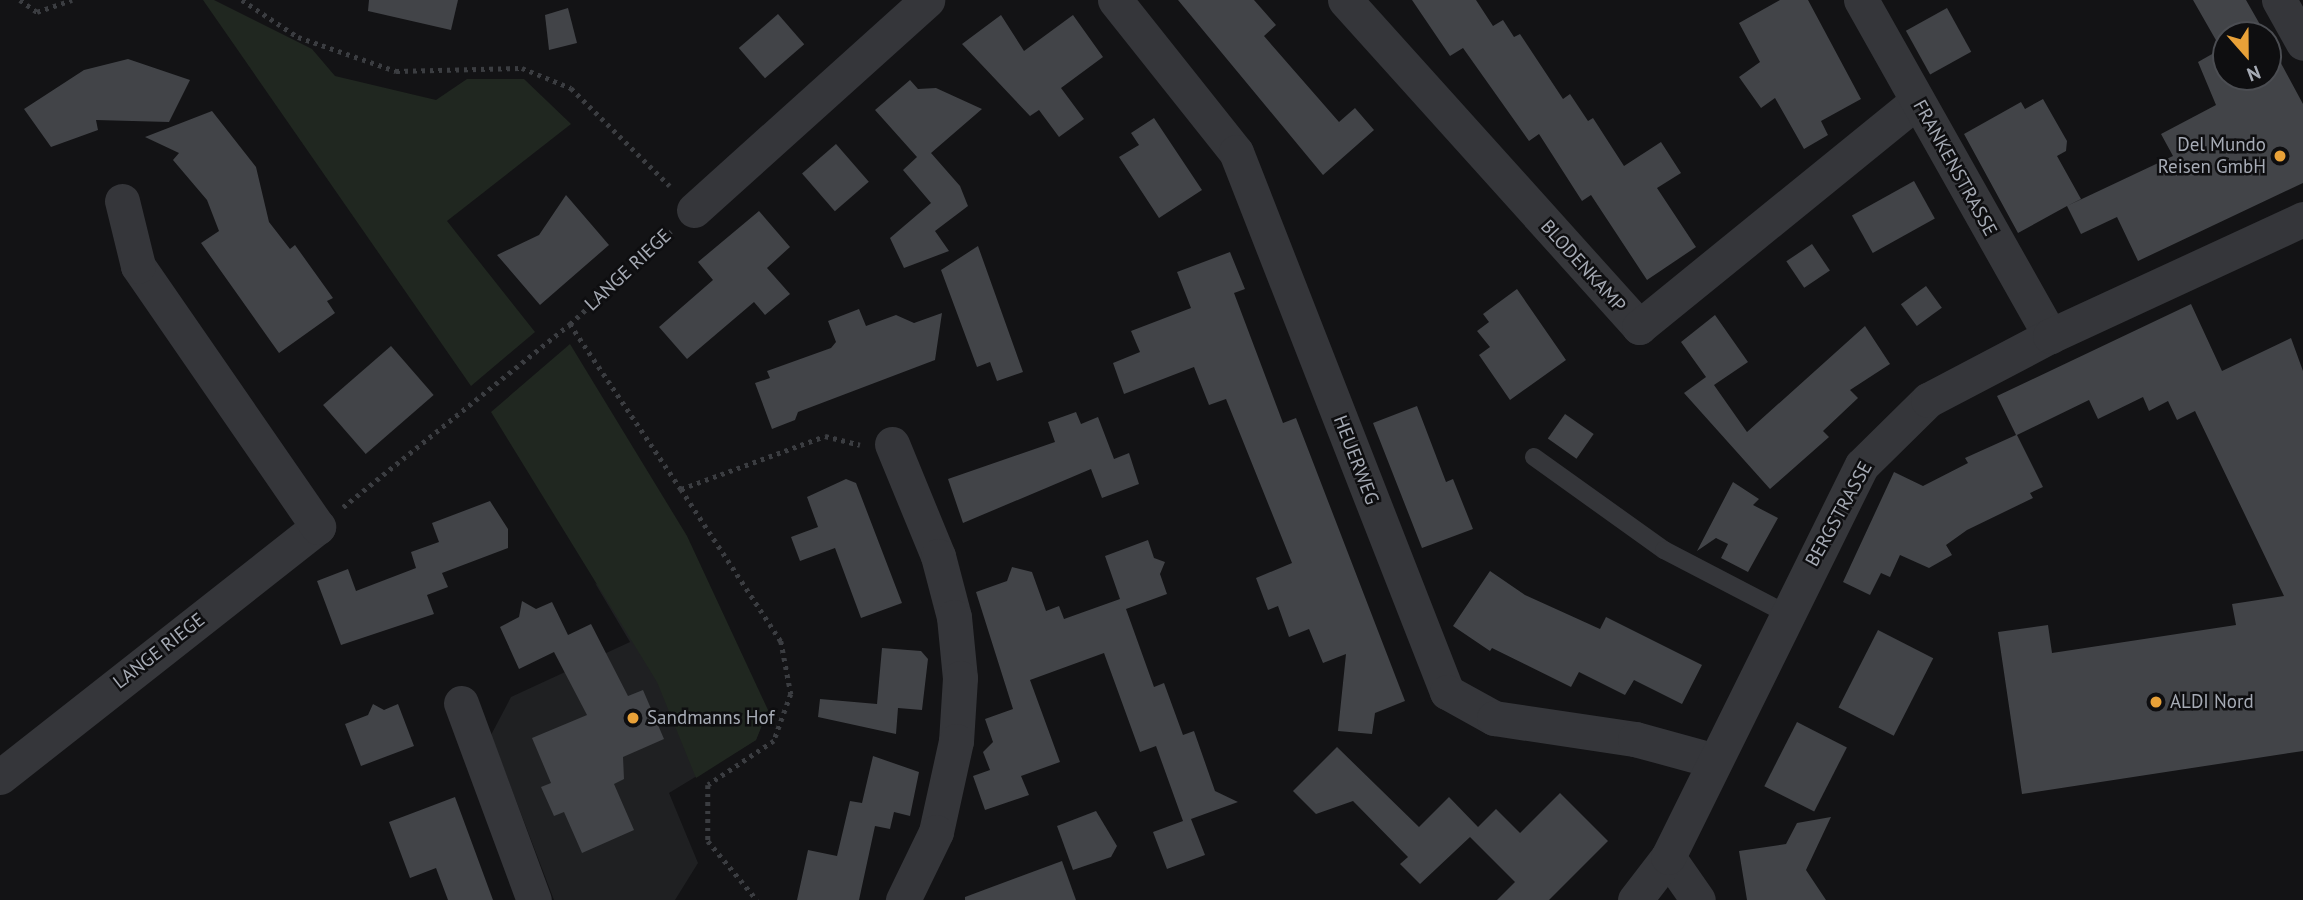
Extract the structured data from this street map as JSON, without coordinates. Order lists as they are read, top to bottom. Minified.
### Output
{"streets":{"street":["FRANKENSTRASSE","BLODENKAMP","LANGE RIEGE","HEUERWEG","BERGSTRASSE"]},"crossings":[["FRANKENSTRASSE","BLODENKAMP"],["FRANKENSTRASSE","BERGSTRASSE"],["HEUERWEG","BERGSTRASSE"]],"places":["Del Mundo Reisen GmbH","ALDI Nord","Sandmanns Hof"],"north":"bottom"}
